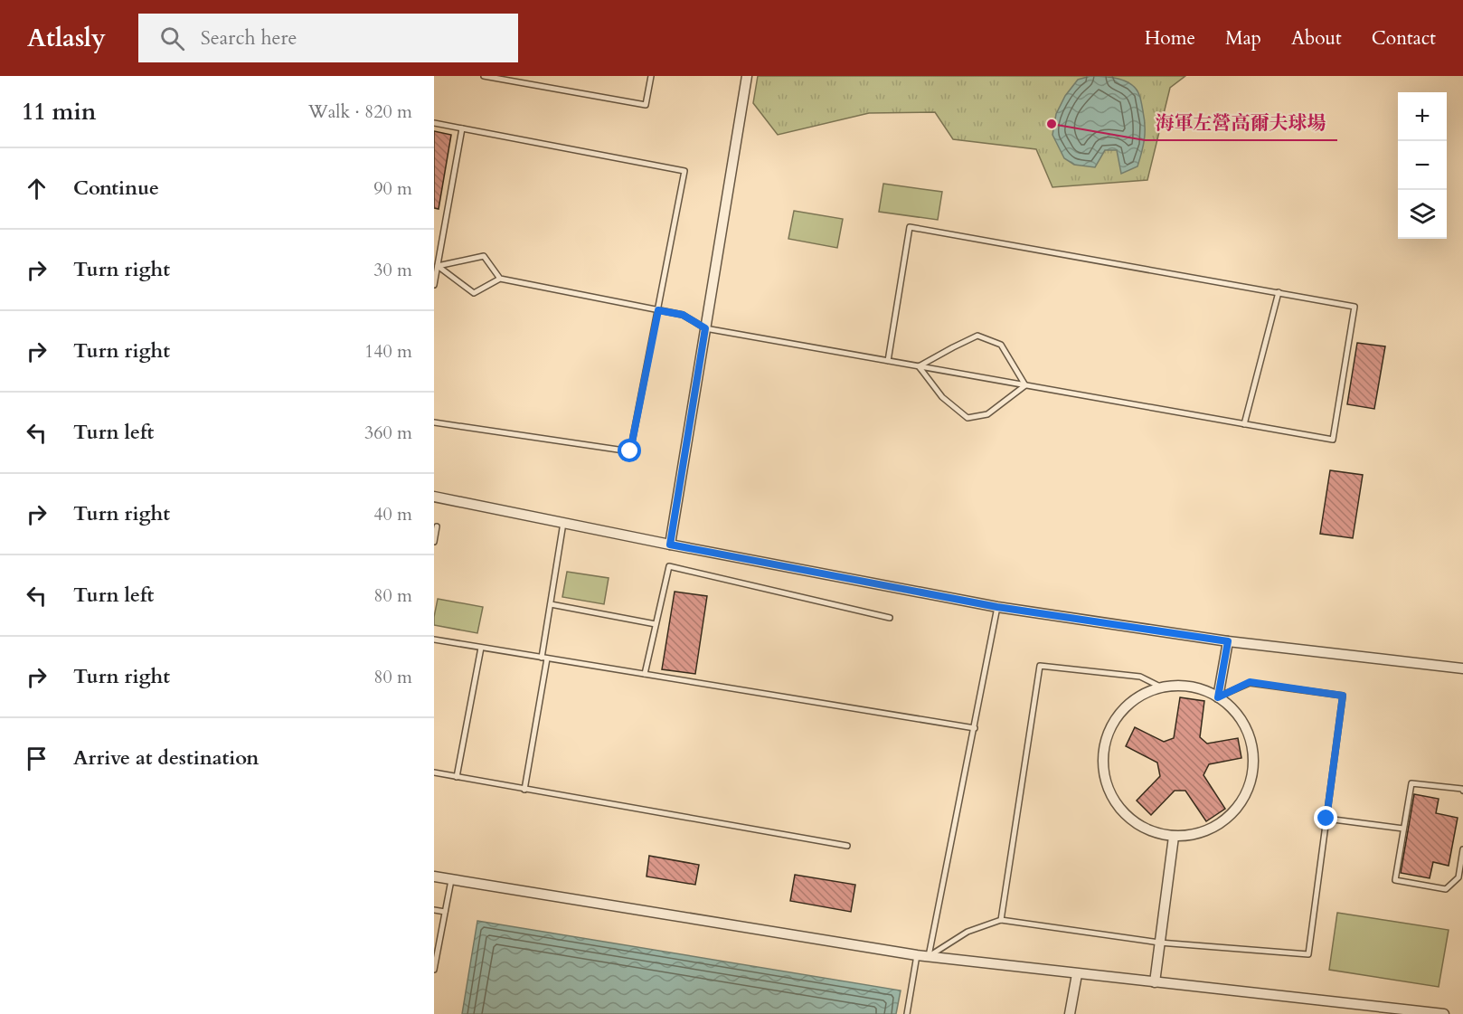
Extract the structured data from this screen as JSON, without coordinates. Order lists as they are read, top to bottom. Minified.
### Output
{"places":["海軍左營高爾夫球場"],"page":{"header":"Atlasly","search":"Search here","nav":["Home","Map","About","Contact"],"heading":["11 min","Walk · 820 m"],"map_buttons":["+","−"],"list":[["Continue","90 m"],["Turn right","30 m"],["Turn right","140 m"],["Turn left","360 m"],["Turn right","40 m"],["Turn left","80 m"],["Turn right","80 m"],"Arrive at destination"]}}
